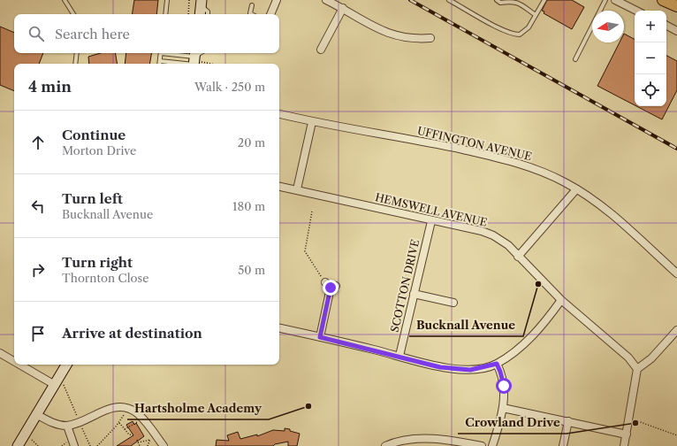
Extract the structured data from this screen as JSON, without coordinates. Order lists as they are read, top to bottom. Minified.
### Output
{"streets":{"street":["UFFINGTON AVENUE","HEMSWELL AVENUE","SCOTTON DRIVE"]},"crossings":[["HEMSWELL AVENUE","SCOTTON DRIVE"]],"places":["Bucknall Avenue","Hartsholme Academy","Crowland Drive"],"north":"left","page":{"map_buttons":["+","−"],"search":"Search here","heading":["4 min","Walk · 250 m"],"list":[["Continue","Morton Drive","20 m"],["Turn left","Bucknall Avenue","180 m"],["Turn right","Thornton Close","50 m"],"Arrive at destination"]}}
